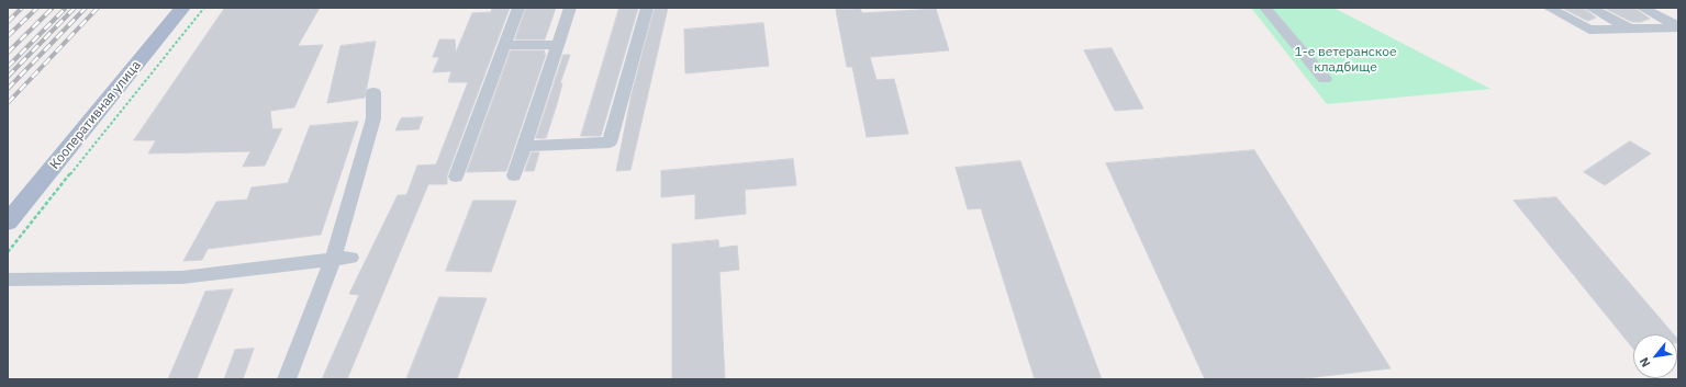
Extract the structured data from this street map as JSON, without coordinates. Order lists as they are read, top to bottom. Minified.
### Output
{"streets":{"main road":["Кооперативная улица"]},"parks":["1-е ветеранское кладбище"],"north":"bottom left"}
